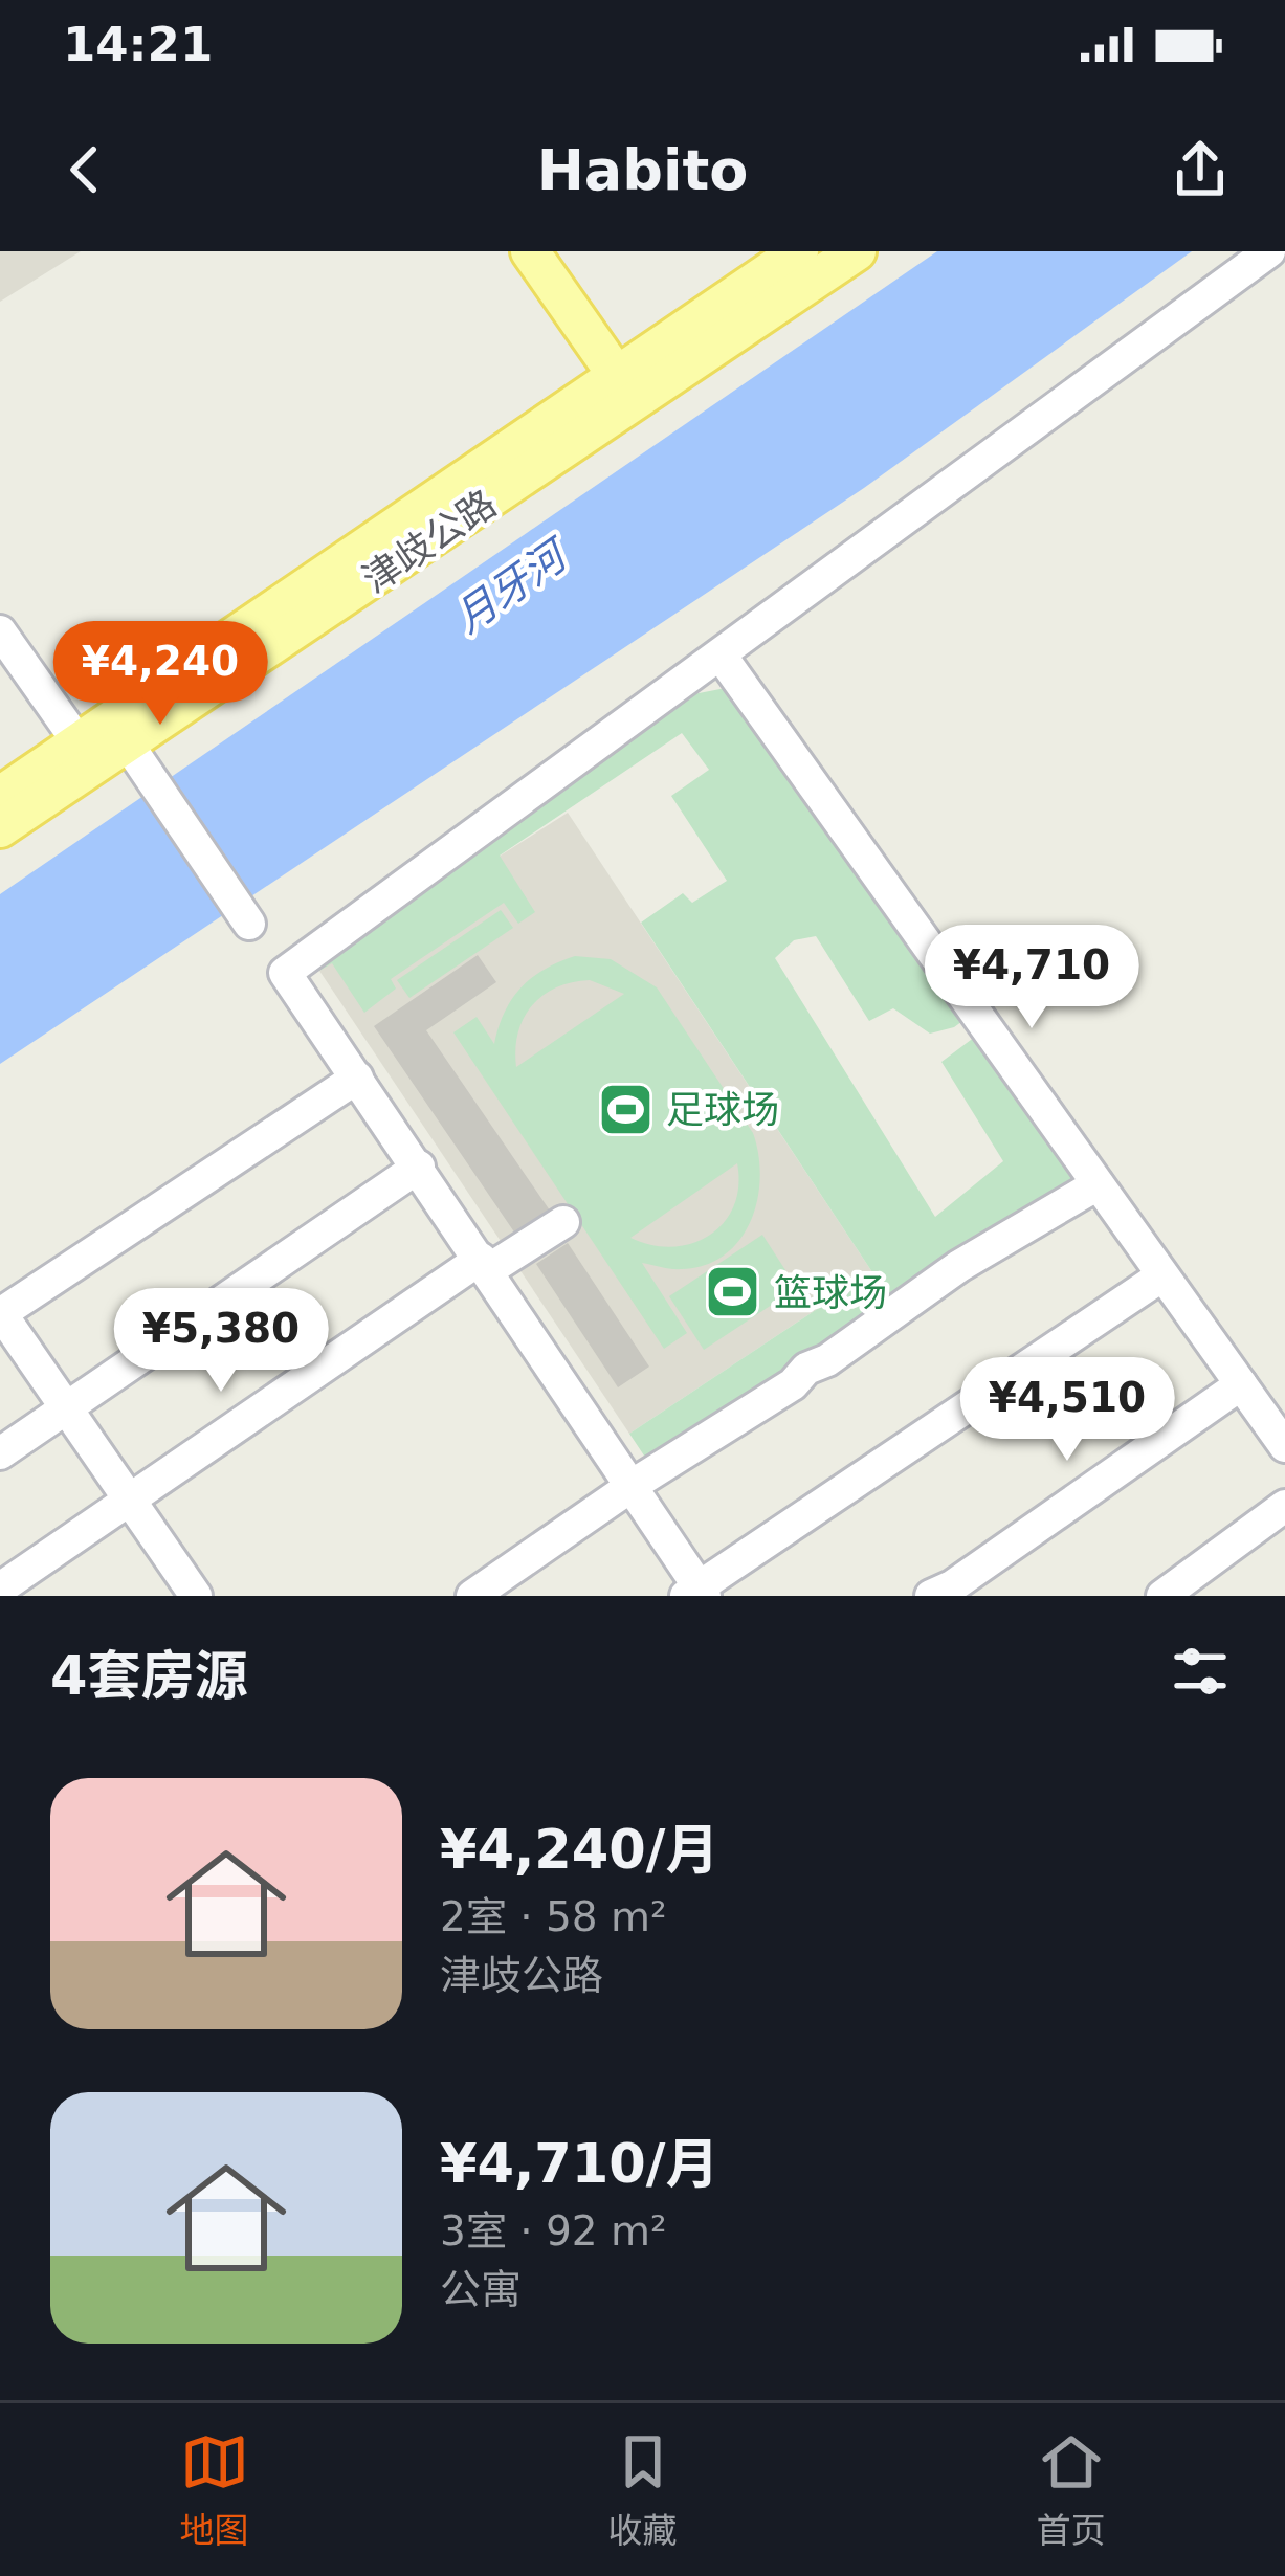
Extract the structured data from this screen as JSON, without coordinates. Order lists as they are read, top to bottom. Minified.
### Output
{"streets":{"main road":["津歧公路"]},"water":["月牙河"],"places":{"sports":["足球场","篮球场"]},"page":{"status":"14:21","header":"Habito","price":["¥4,240","¥4,710","¥5,380","¥4,510"],"heading":"4套房源","list":[{"name":"¥4,240/月","note":"2室 · 58 m² · 津歧公路"},{"name":"¥4,710/月","note":"3室 · 92 m² · 公寓"}],"tabs":["地图","收藏","首页"]}}
